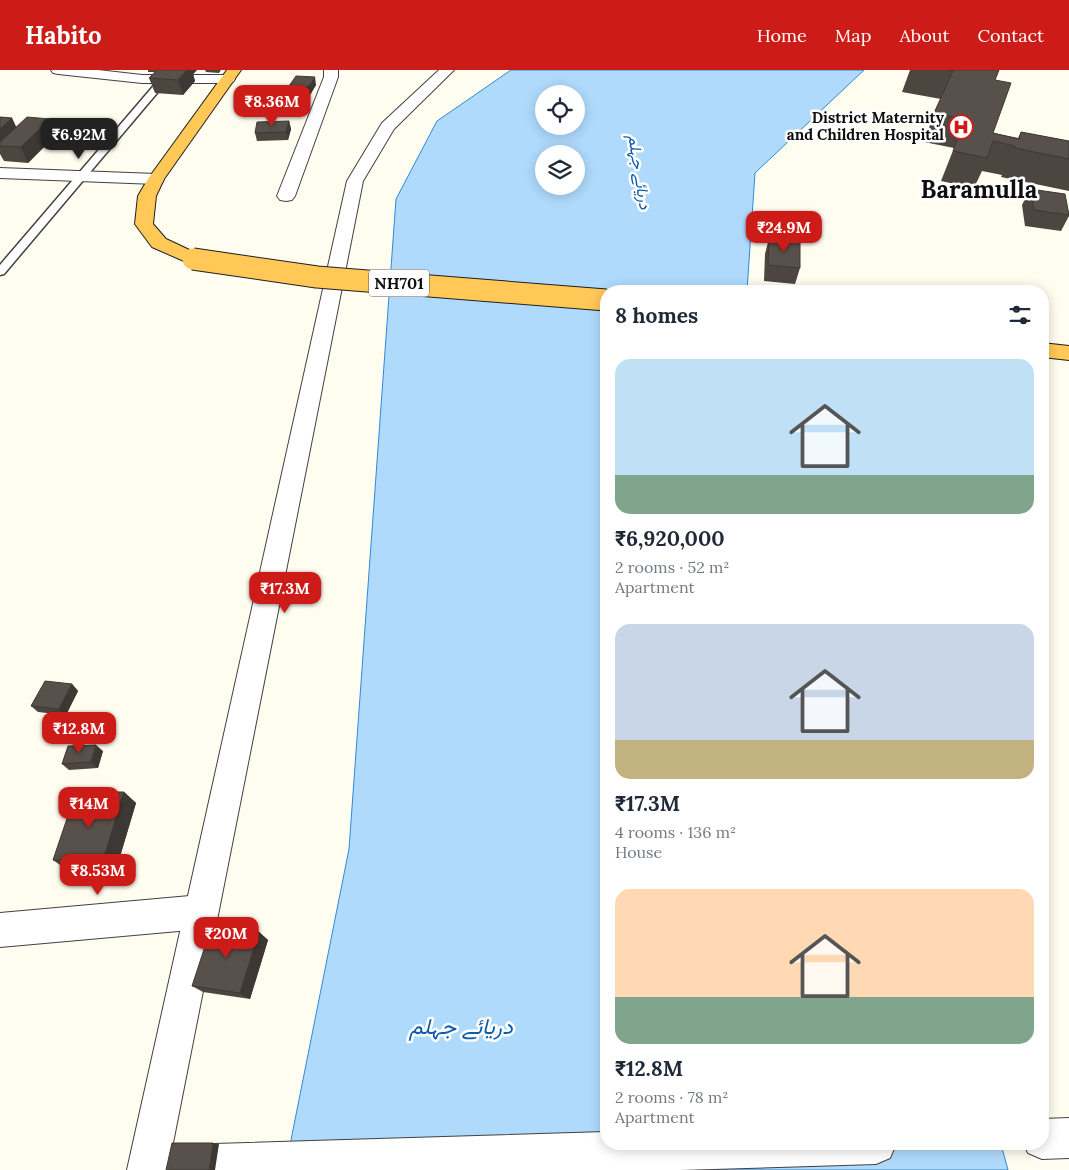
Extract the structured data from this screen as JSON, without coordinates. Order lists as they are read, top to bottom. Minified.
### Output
{"streets":{"highway":["NH701"]},"districts":["Baramulla"],"water":["دریائے جہلم"],"places":{"hospital":["District Maternity and Children Hospital"]},"page":{"header":"Habito","nav":["Home","Map","About","Contact"],"price":["₹8.36M","₹6.92M","₹24.9M","₹17.3M","₹12.8M","₹14M","₹8.53M","₹20M"],"heading":"8 homes","list":[{"name":"₹6,920,000","note":"2 rooms · 52 m² · Apartment"},{"name":"₹17.3M","note":"4 rooms · 136 m² · House"},{"name":"₹12.8M","note":"2 rooms · 78 m² · Apartment"}]}}
